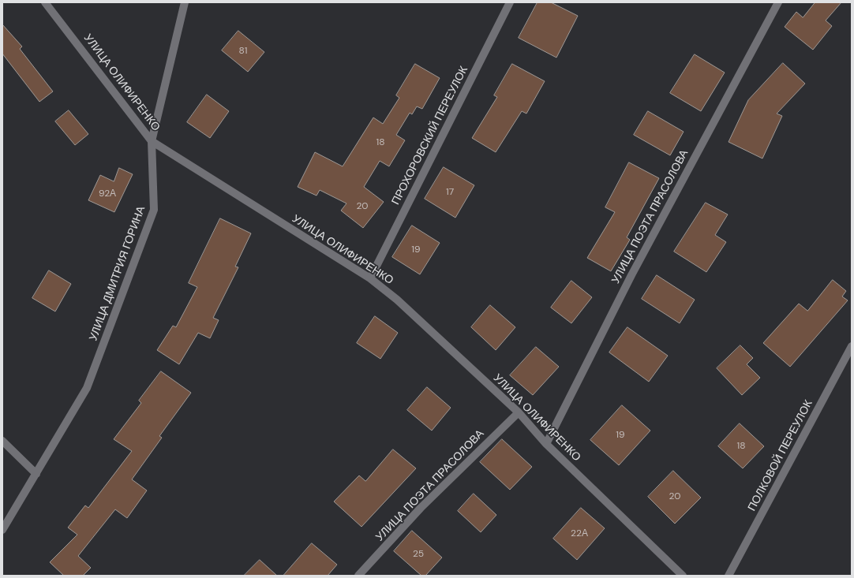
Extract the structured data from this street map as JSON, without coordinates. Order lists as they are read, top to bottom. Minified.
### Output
{"streets":{"street":["УЛИЦА ОЛИФИРЕНКО","ПРОХОРОВСКИЙ ПЕРЕУЛОК","УЛИЦА ПОЭТА ПРАСОЛОВА","УЛИЦА ДМИТРИЯ ГОРИНА","ПОЛКОВОЙ ПЕРЕУЛОК"]},"crossings":[["УЛИЦА ОЛИФИРЕНКО","ПРОХОРОВСКИЙ ПЕРЕУЛОК"],["УЛИЦА ОЛИФИРЕНКО","УЛИЦА ПОЭТА ПРАСОЛОВА"],["УЛИЦА ОЛИФИРЕНКО","УЛИЦА ДМИТРИЯ ГОРИНА"]],"house_numbers":["81","18","17","92А","20","19","19","18","20","22А","25"]}
